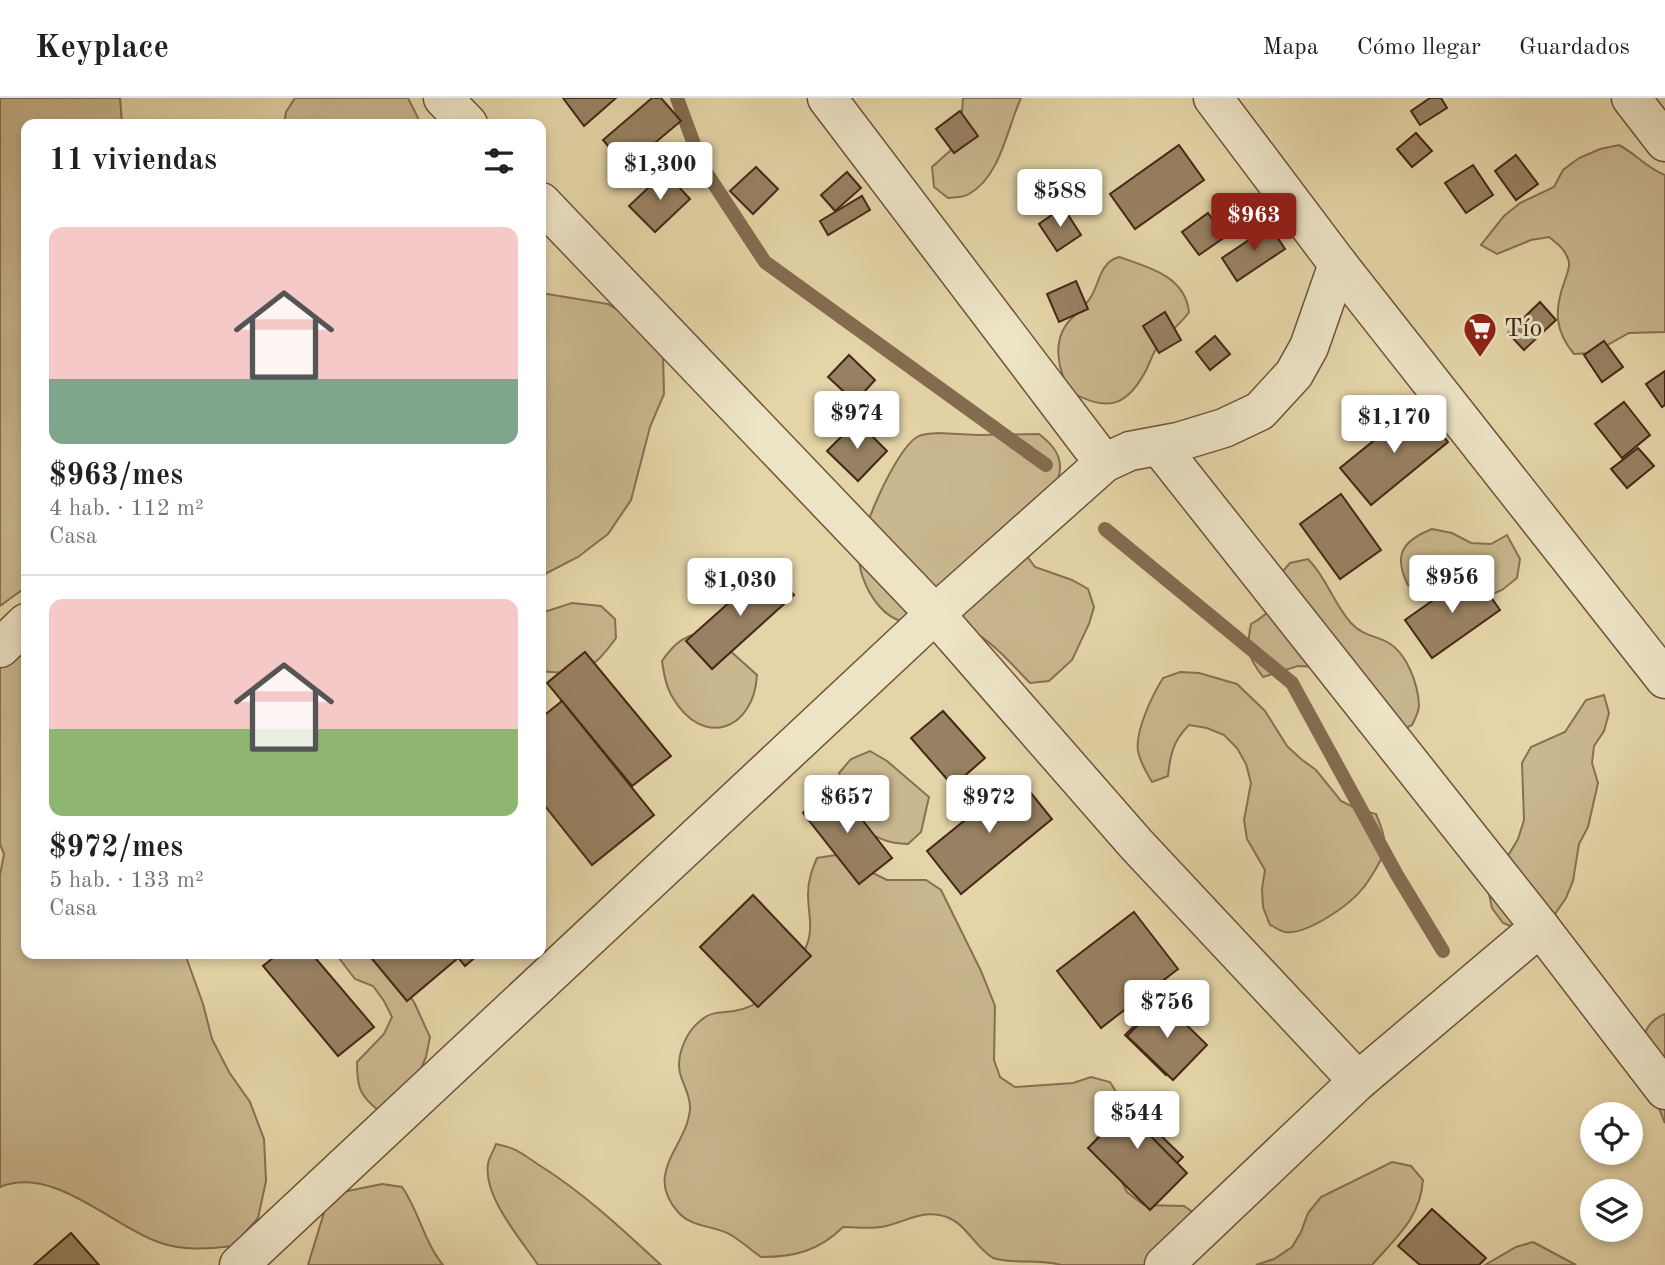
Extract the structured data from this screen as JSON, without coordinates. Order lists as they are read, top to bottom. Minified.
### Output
{"places":{"supermarket":["Tío"]},"page":{"header":"Keyplace","nav":["Mapa","Cómo llegar","Guardados"],"heading":"11 viviendas","price":["$1,300","$588","$963","$974","$1,170","$956","$1,030","$657","$972","$756","$544"],"list":[{"name":"$963/mes","note":"4 hab. · 112 m² · Casa"},{"name":"$972/mes","note":"5 hab. · 133 m² · Casa"}]}}
